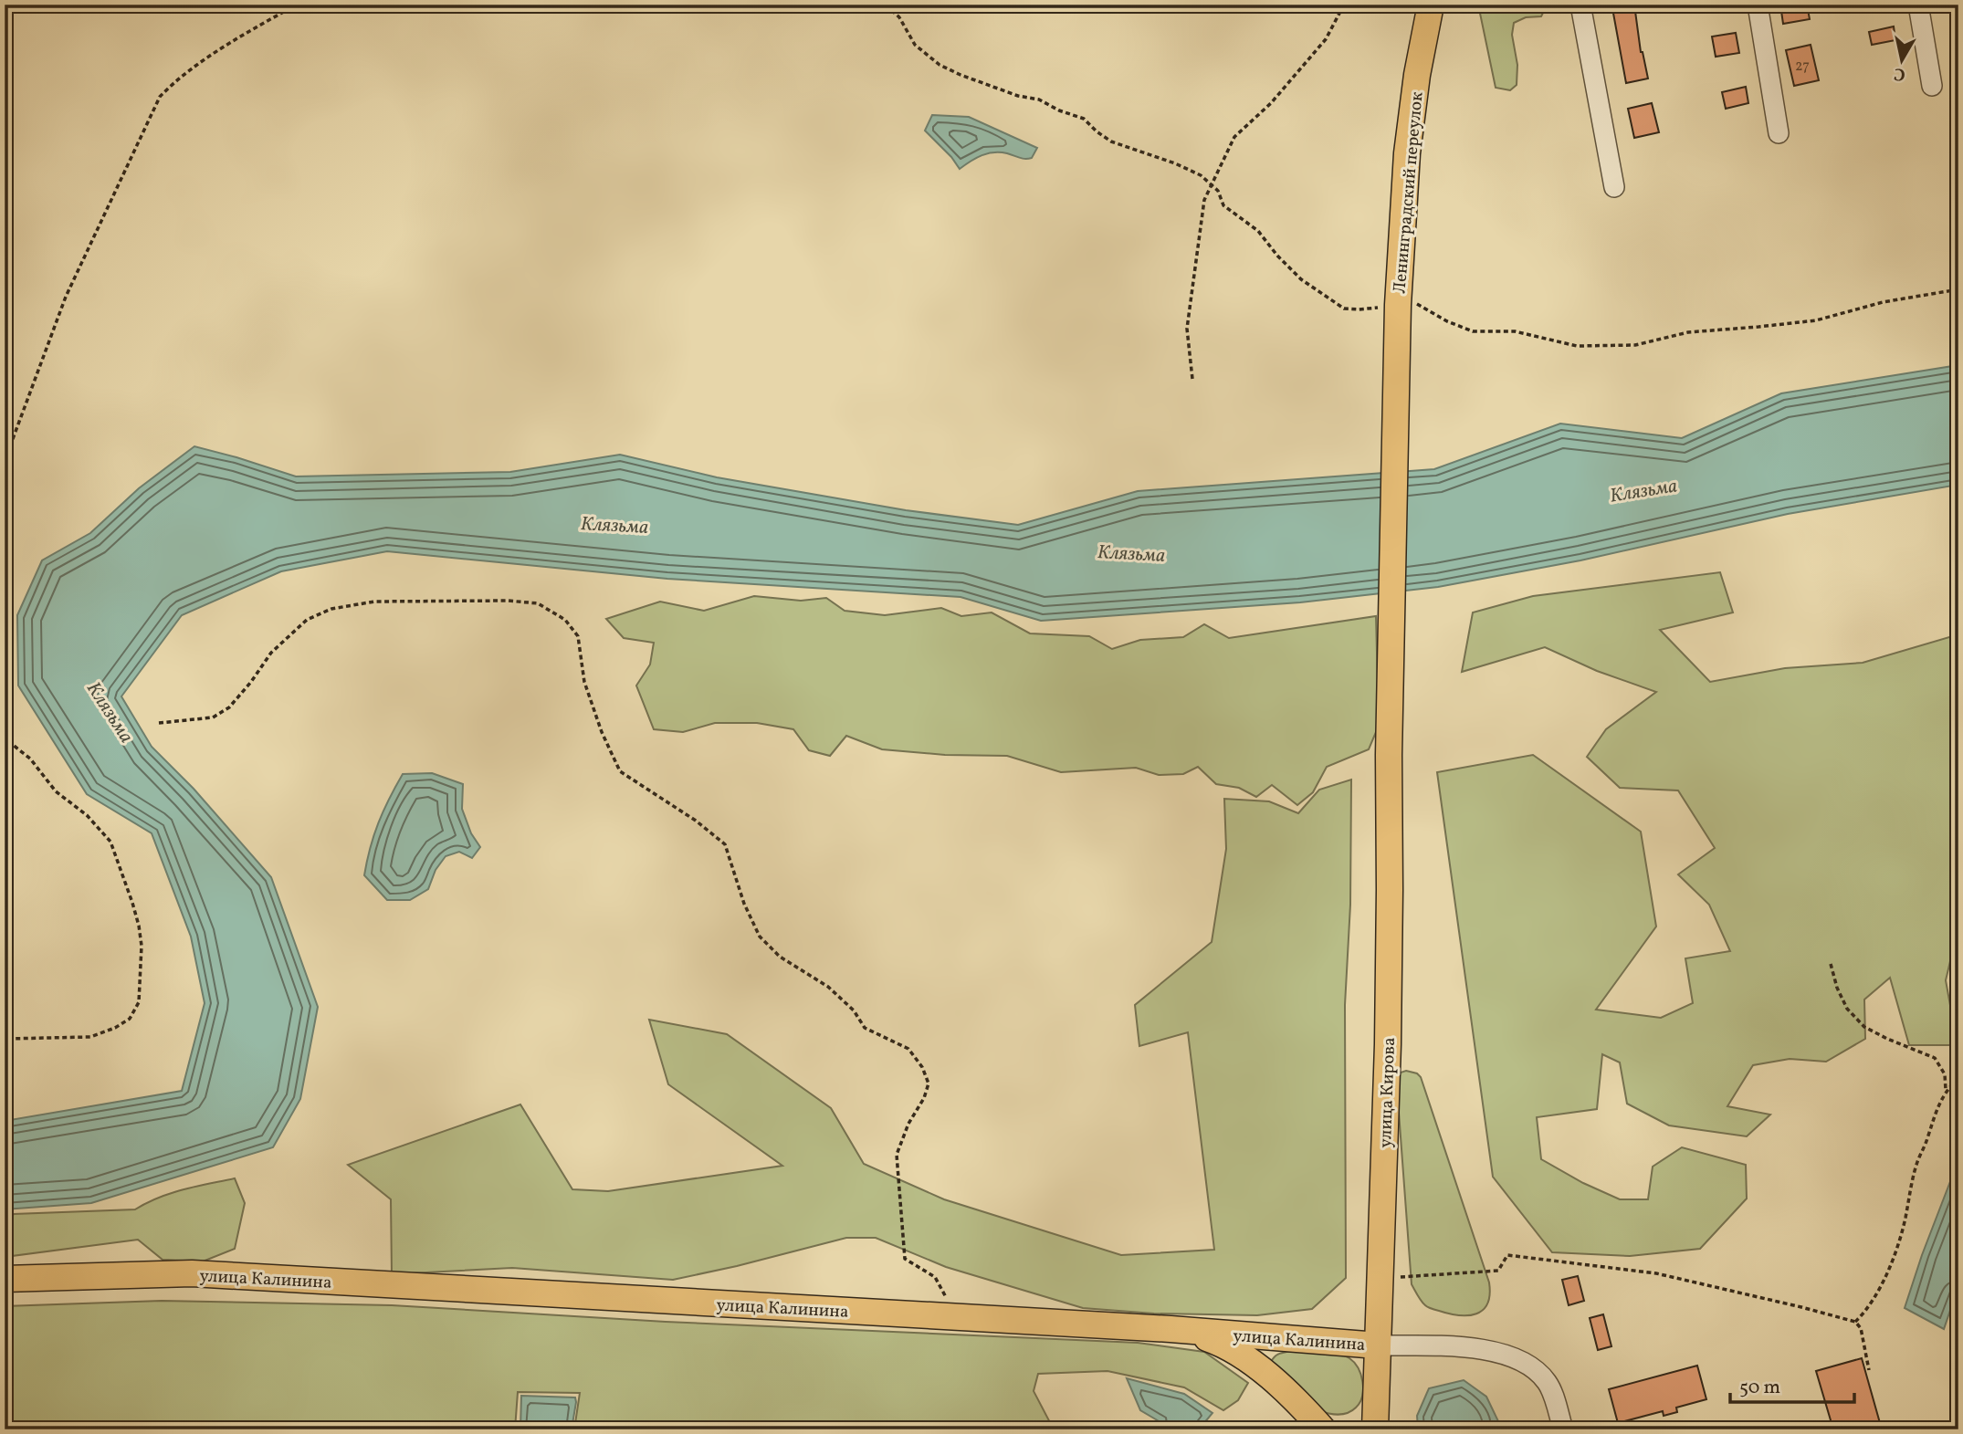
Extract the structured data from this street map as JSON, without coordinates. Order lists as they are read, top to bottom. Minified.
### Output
{"streets":{"main road":["Ленинградский переулок","улица Кирова","улица Калинина"]},"crossings":[["Ленинградский переулок","улица Кирова"],["улица Кирова","улица Калинина"]],"water":["Клязьма"],"house_numbers":["27"],"scale_bar":"50 m","north":"bottom"}
